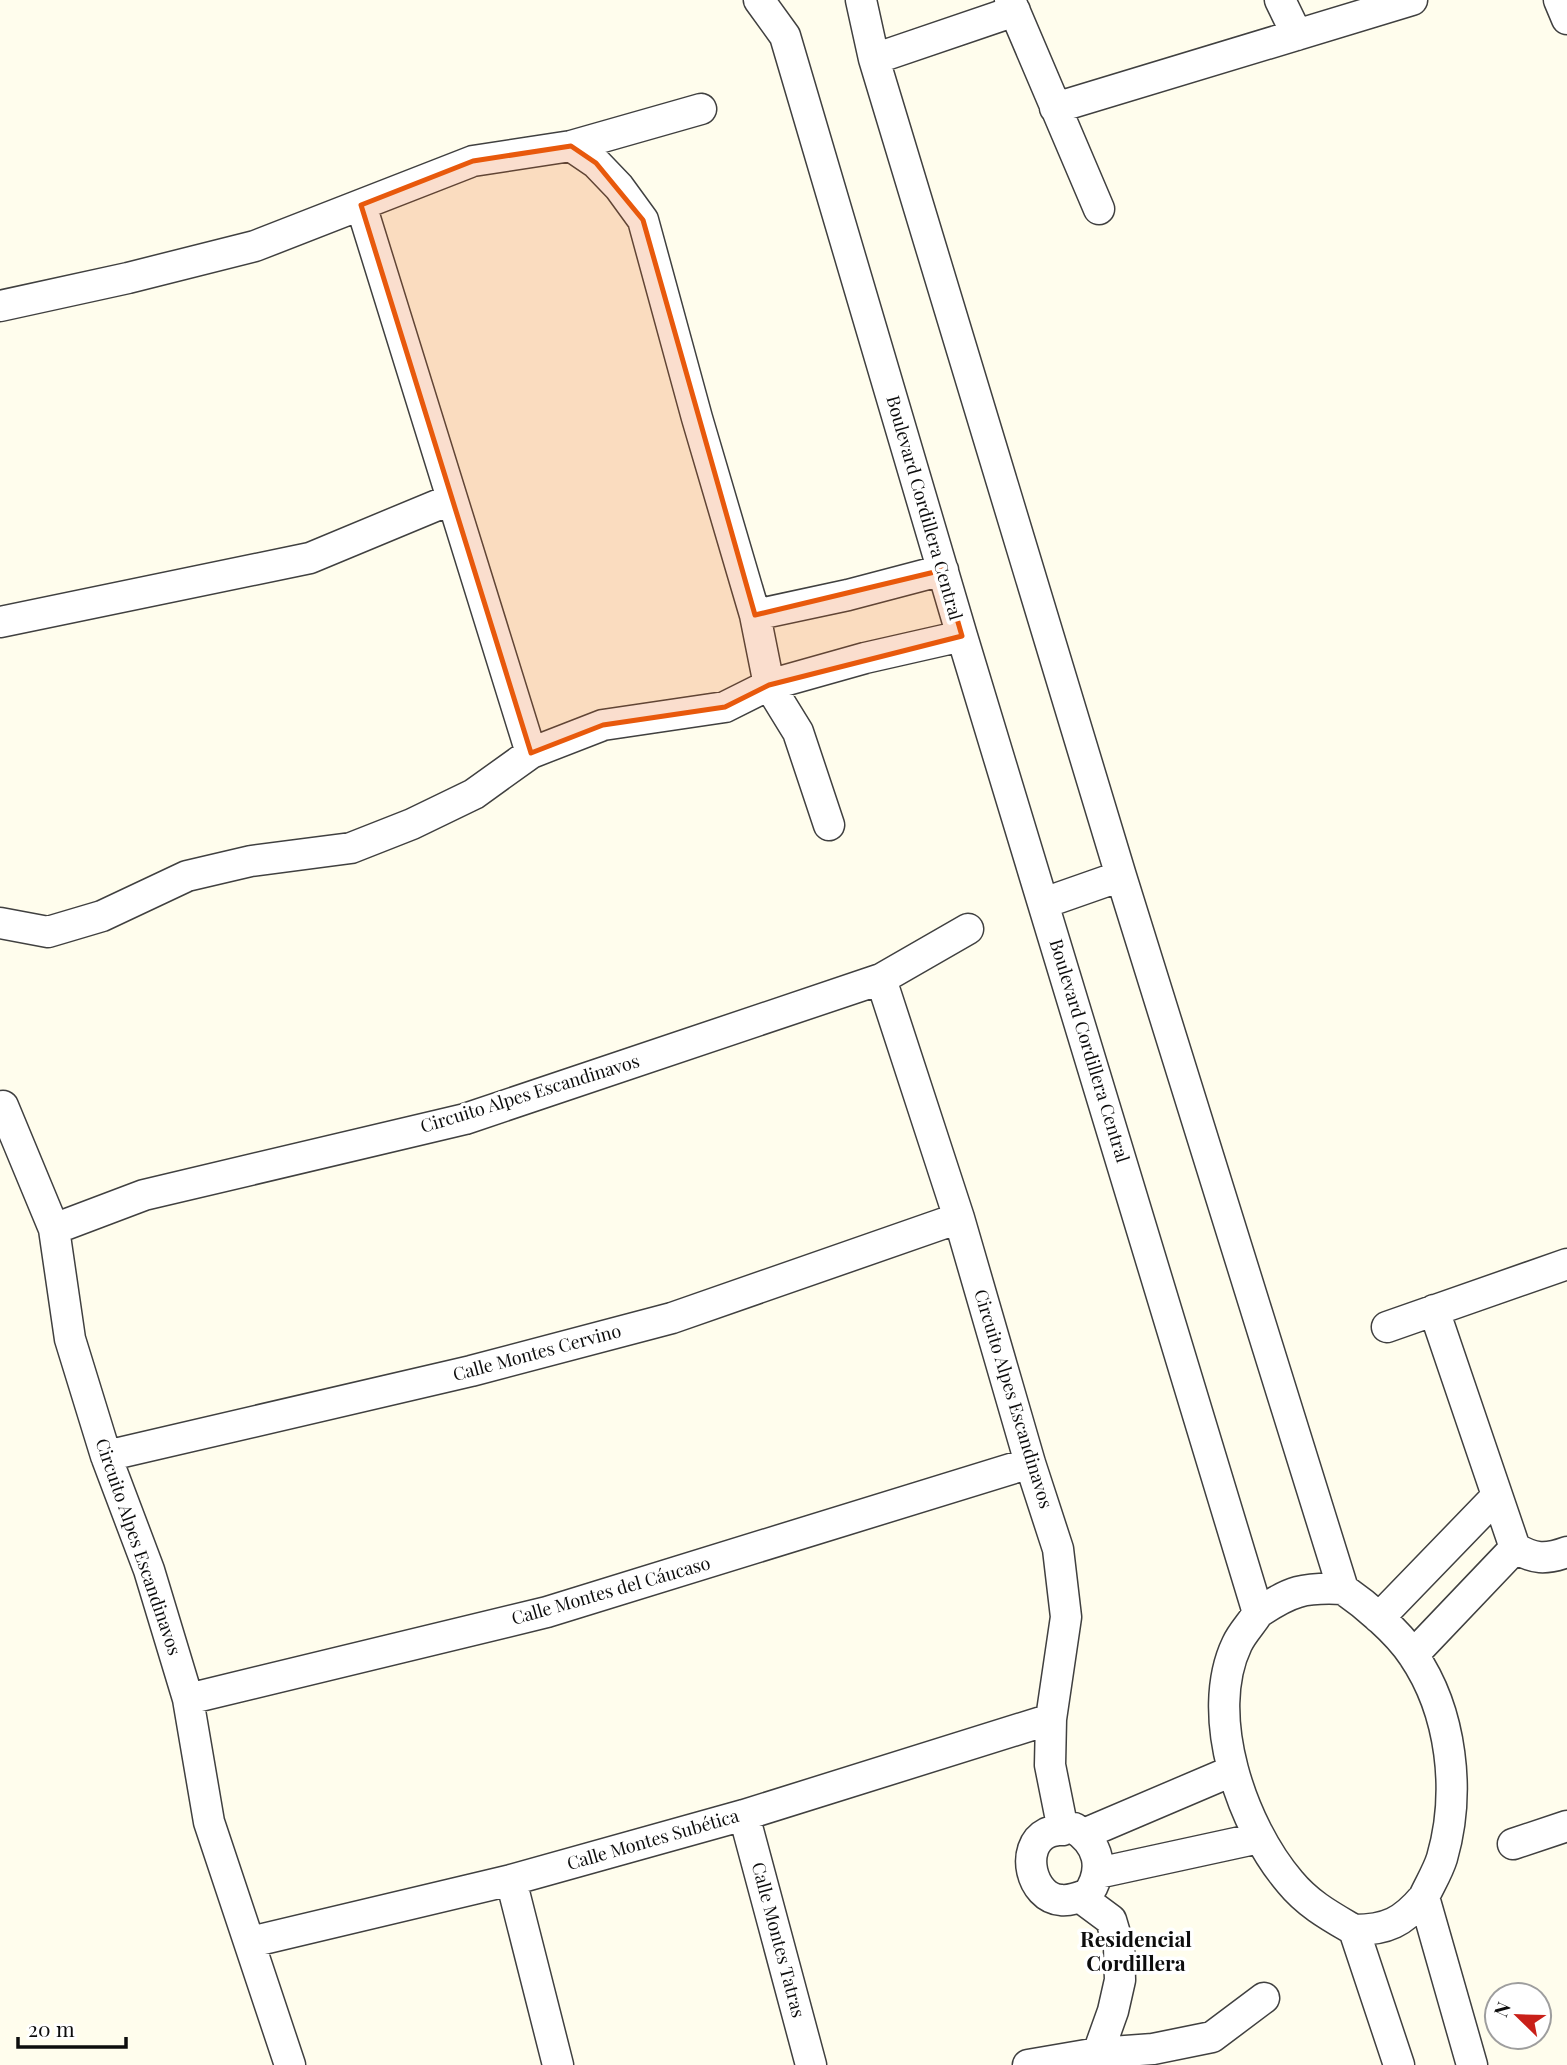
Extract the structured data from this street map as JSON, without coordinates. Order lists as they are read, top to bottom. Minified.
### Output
{"streets":{"street":["Boulevard Cordillera Central","Circuito Alpes Escandinavos","Calle Montes Cervino","Calle Montes del Cáucaso","Calle Montes Subética","Calle Montes Tatras"]},"crossings":[["Circuito Alpes Escandinavos","Calle Montes Cervino"],["Circuito Alpes Escandinavos","Calle Montes del Cáucaso"],["Circuito Alpes Escandinavos","Calle Montes Subética"],["Calle Montes Subética","Calle Montes Tatras"]],"districts":["Residencial Cordillera"],"scale_bar":"20 m","north":"top left"}
